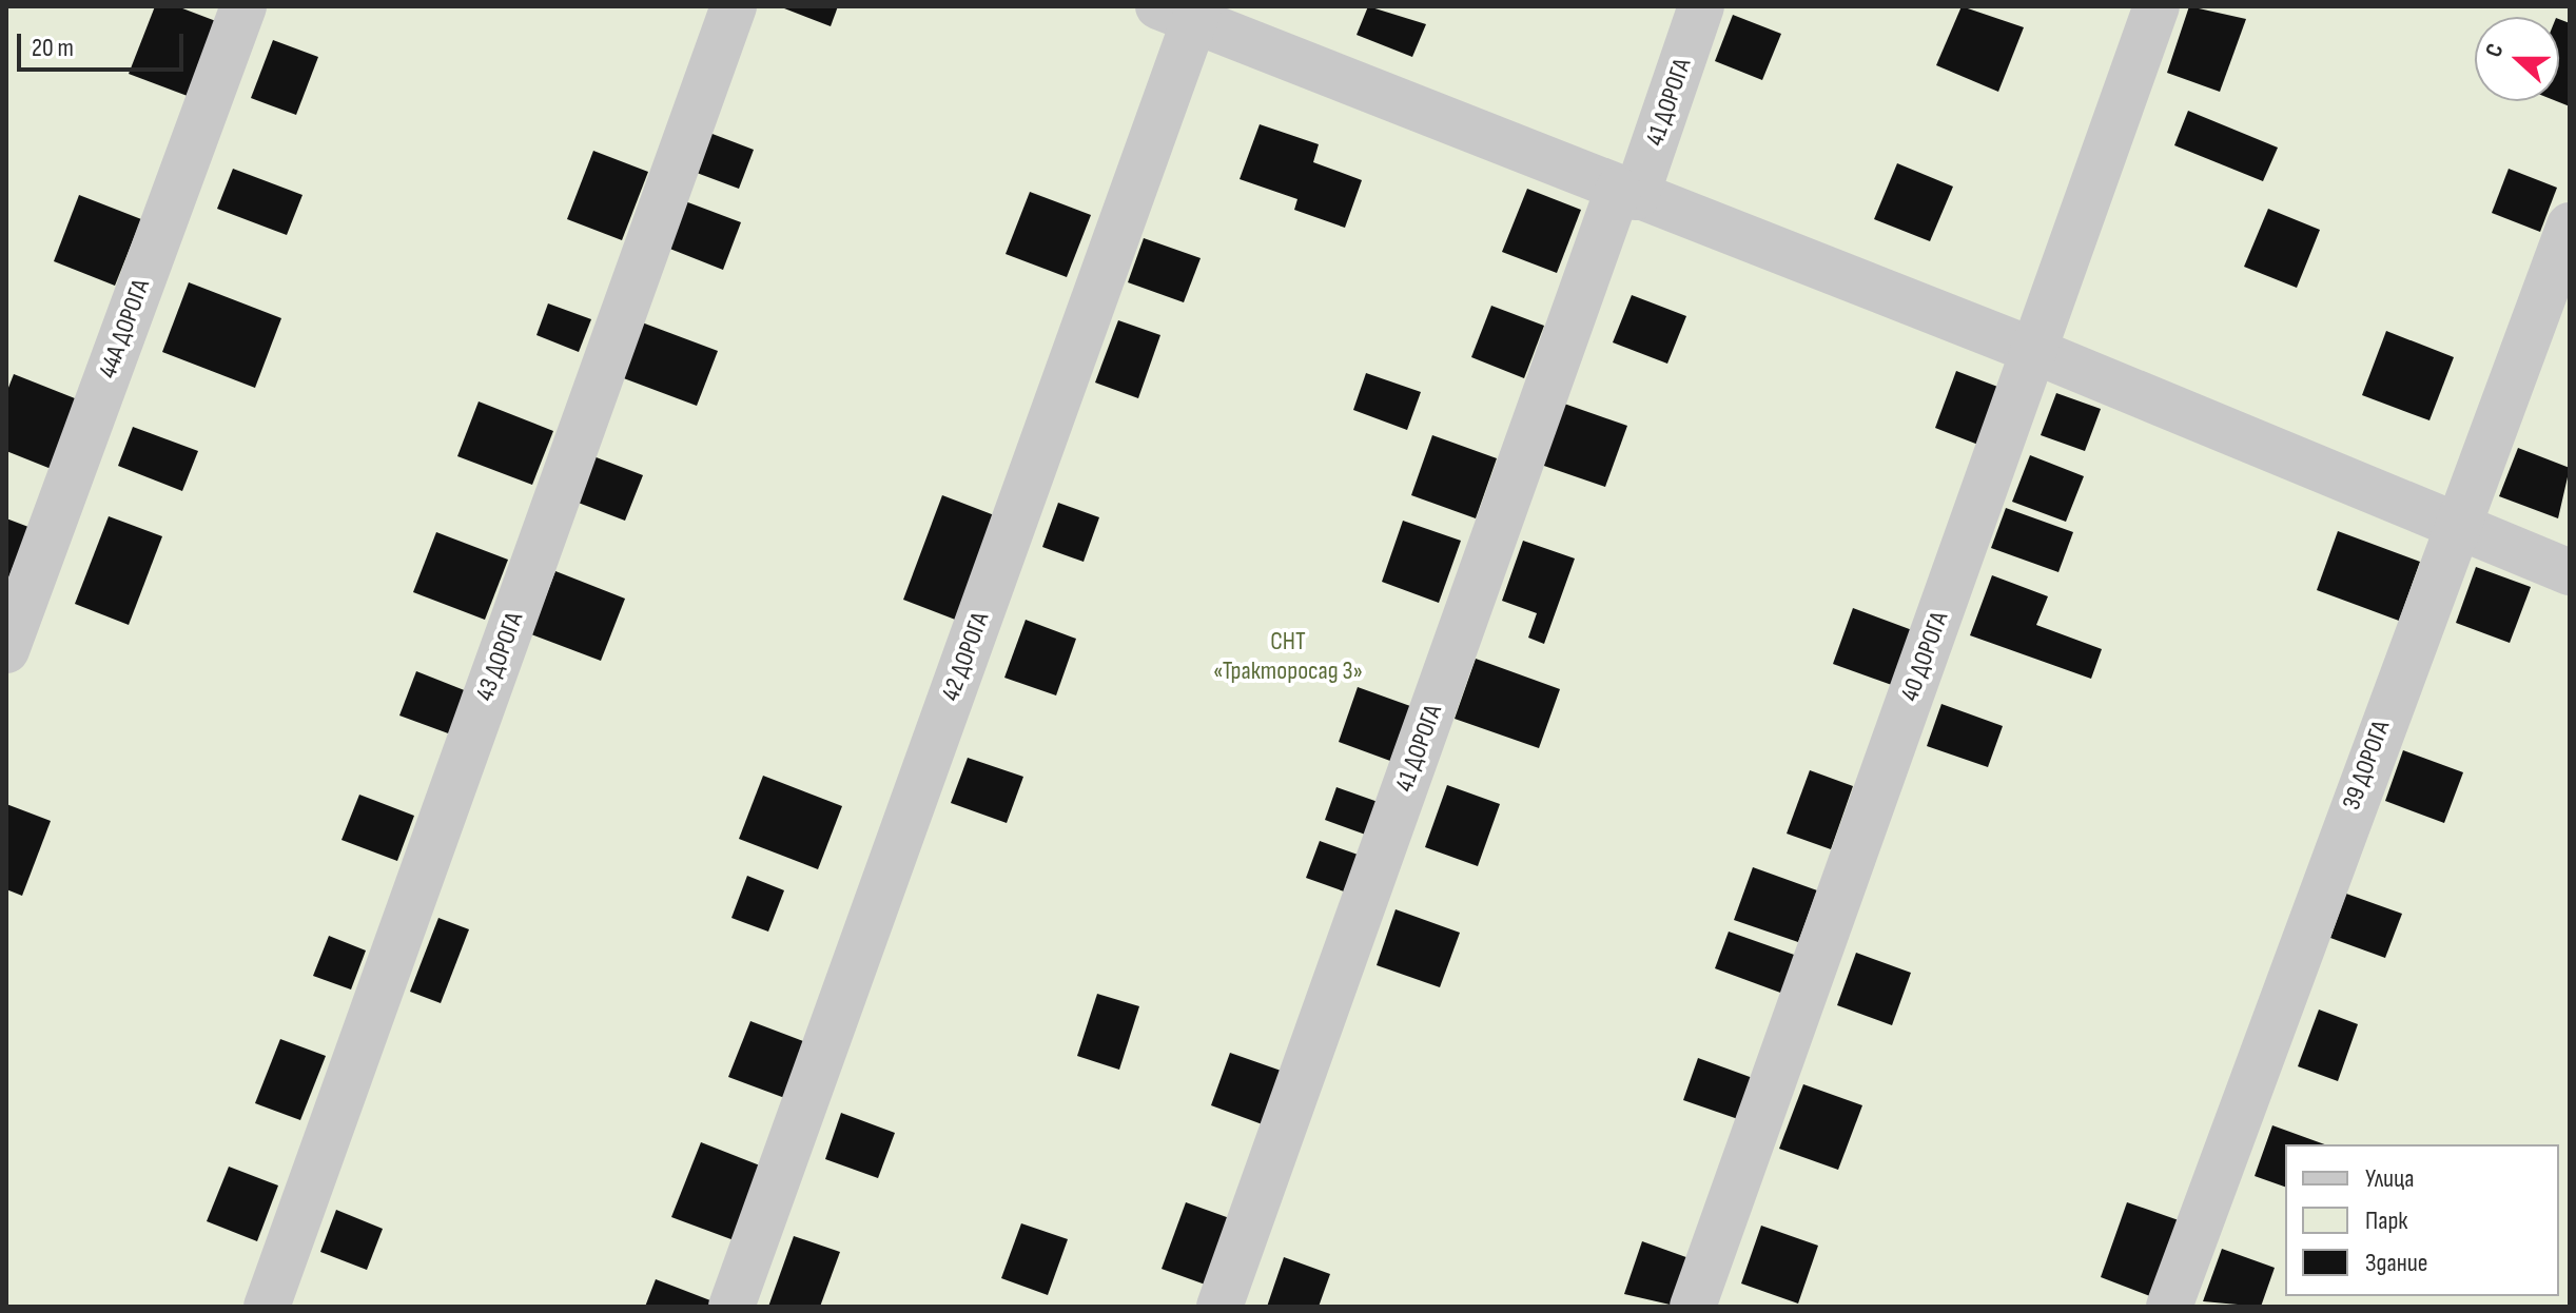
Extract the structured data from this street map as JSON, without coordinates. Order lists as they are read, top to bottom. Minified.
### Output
{"streets":{"street":["41 ДОРОГА","44А ДОРОГА","43 ДОРОГА","42 ДОРОГА","40 ДОРОГА","39 ДОРОГА"]},"parks":["СНТ «Тракторосад 3»"],"legend":["Улица","Парк","Здание"],"scale_bar":"20 m","north":"left"}
